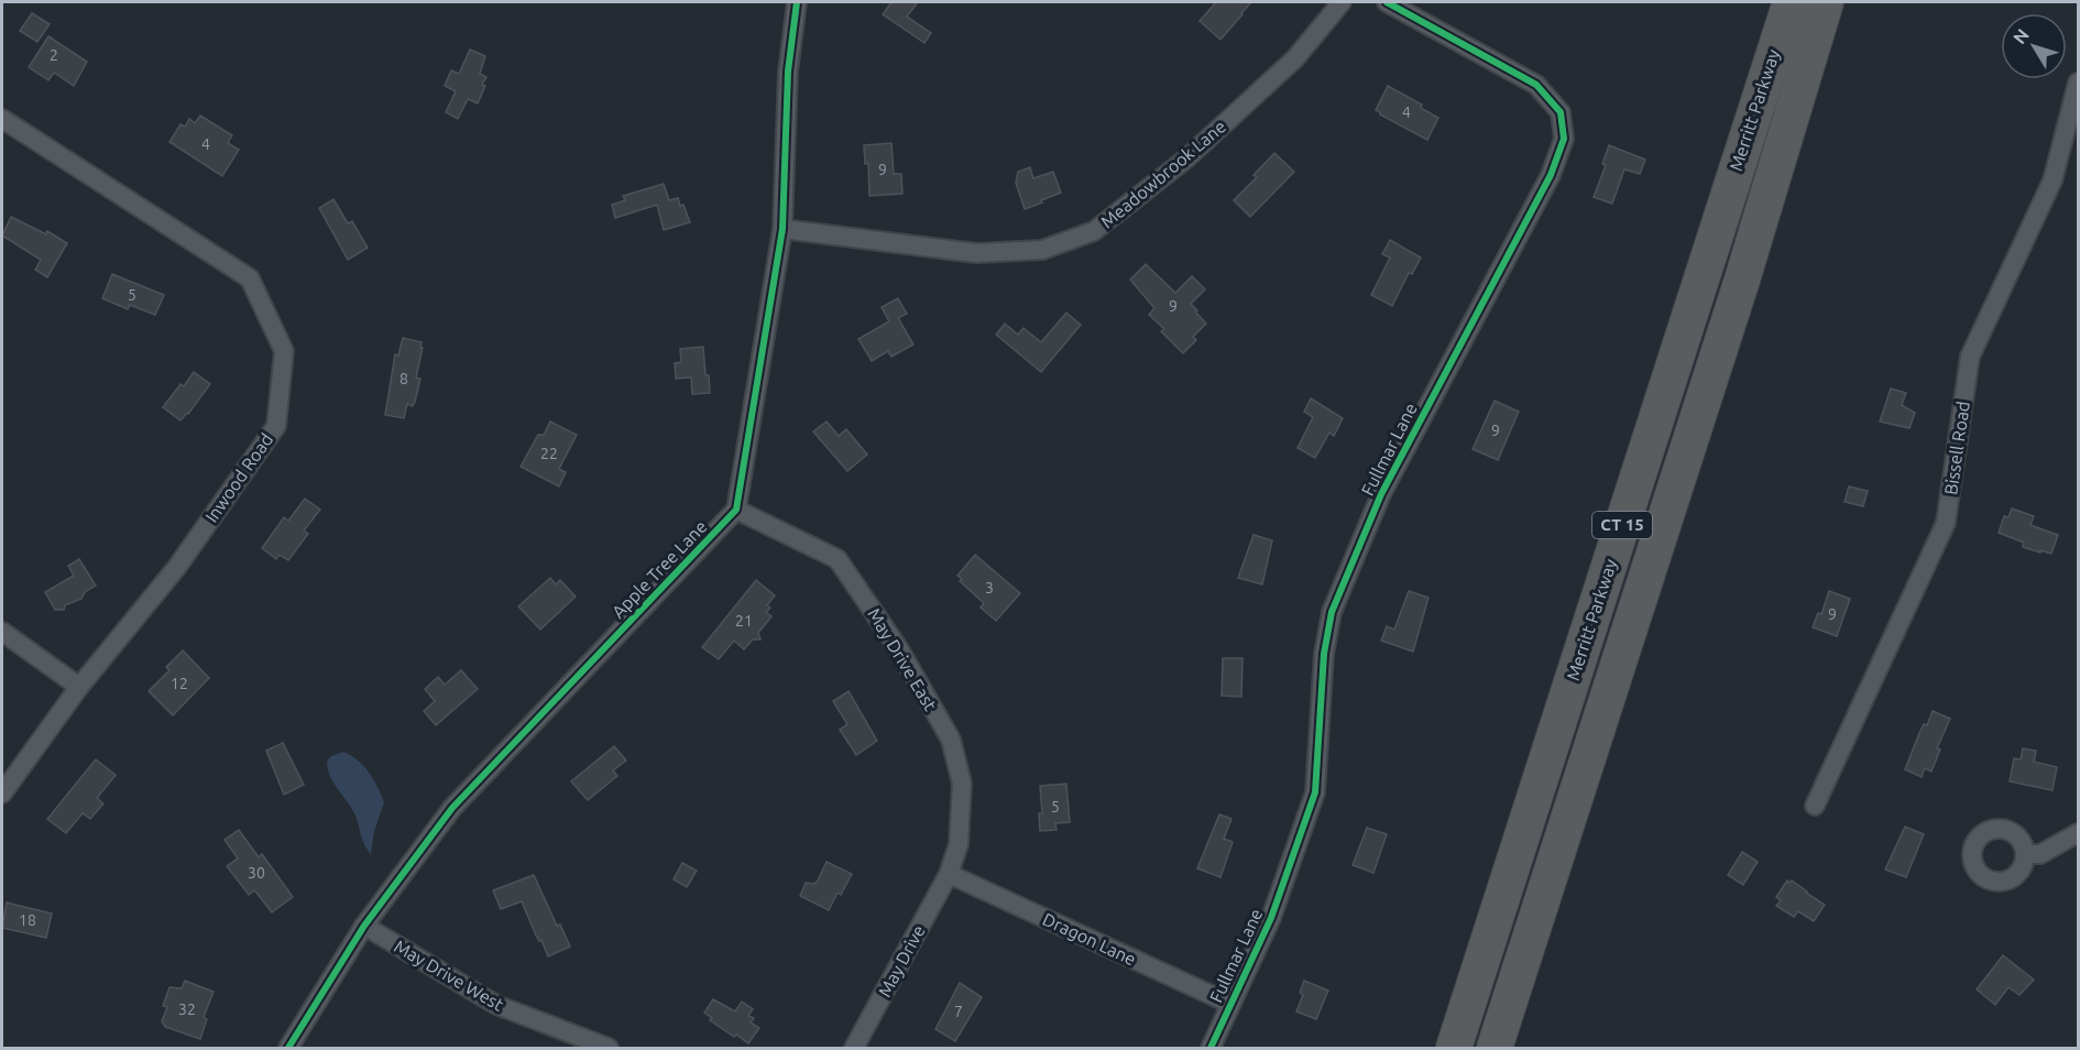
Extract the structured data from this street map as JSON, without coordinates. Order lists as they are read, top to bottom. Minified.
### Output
{"streets":{"highway":["Merritt Parkway","CT 15"],"street":["Meadowbrook Lane","Bissell Road","Fullmar Lane","Inwood Road","Apple Tree Lane","May Drive East","Dragon Lane","May Drive","May Drive West"]},"crossings":[["Fullmar Lane","Dragon Lane"],["Apple Tree Lane","May Drive East"],["Apple Tree Lane","May Drive West"],["May Drive East","Dragon Lane"],["May Drive East","May Drive"],["Dragon Lane","May Drive"]],"house_numbers":["2","4","4","9","5","9","8","9","22","3","9","21","12","5","30","18","32","7"],"north":"top left"}
